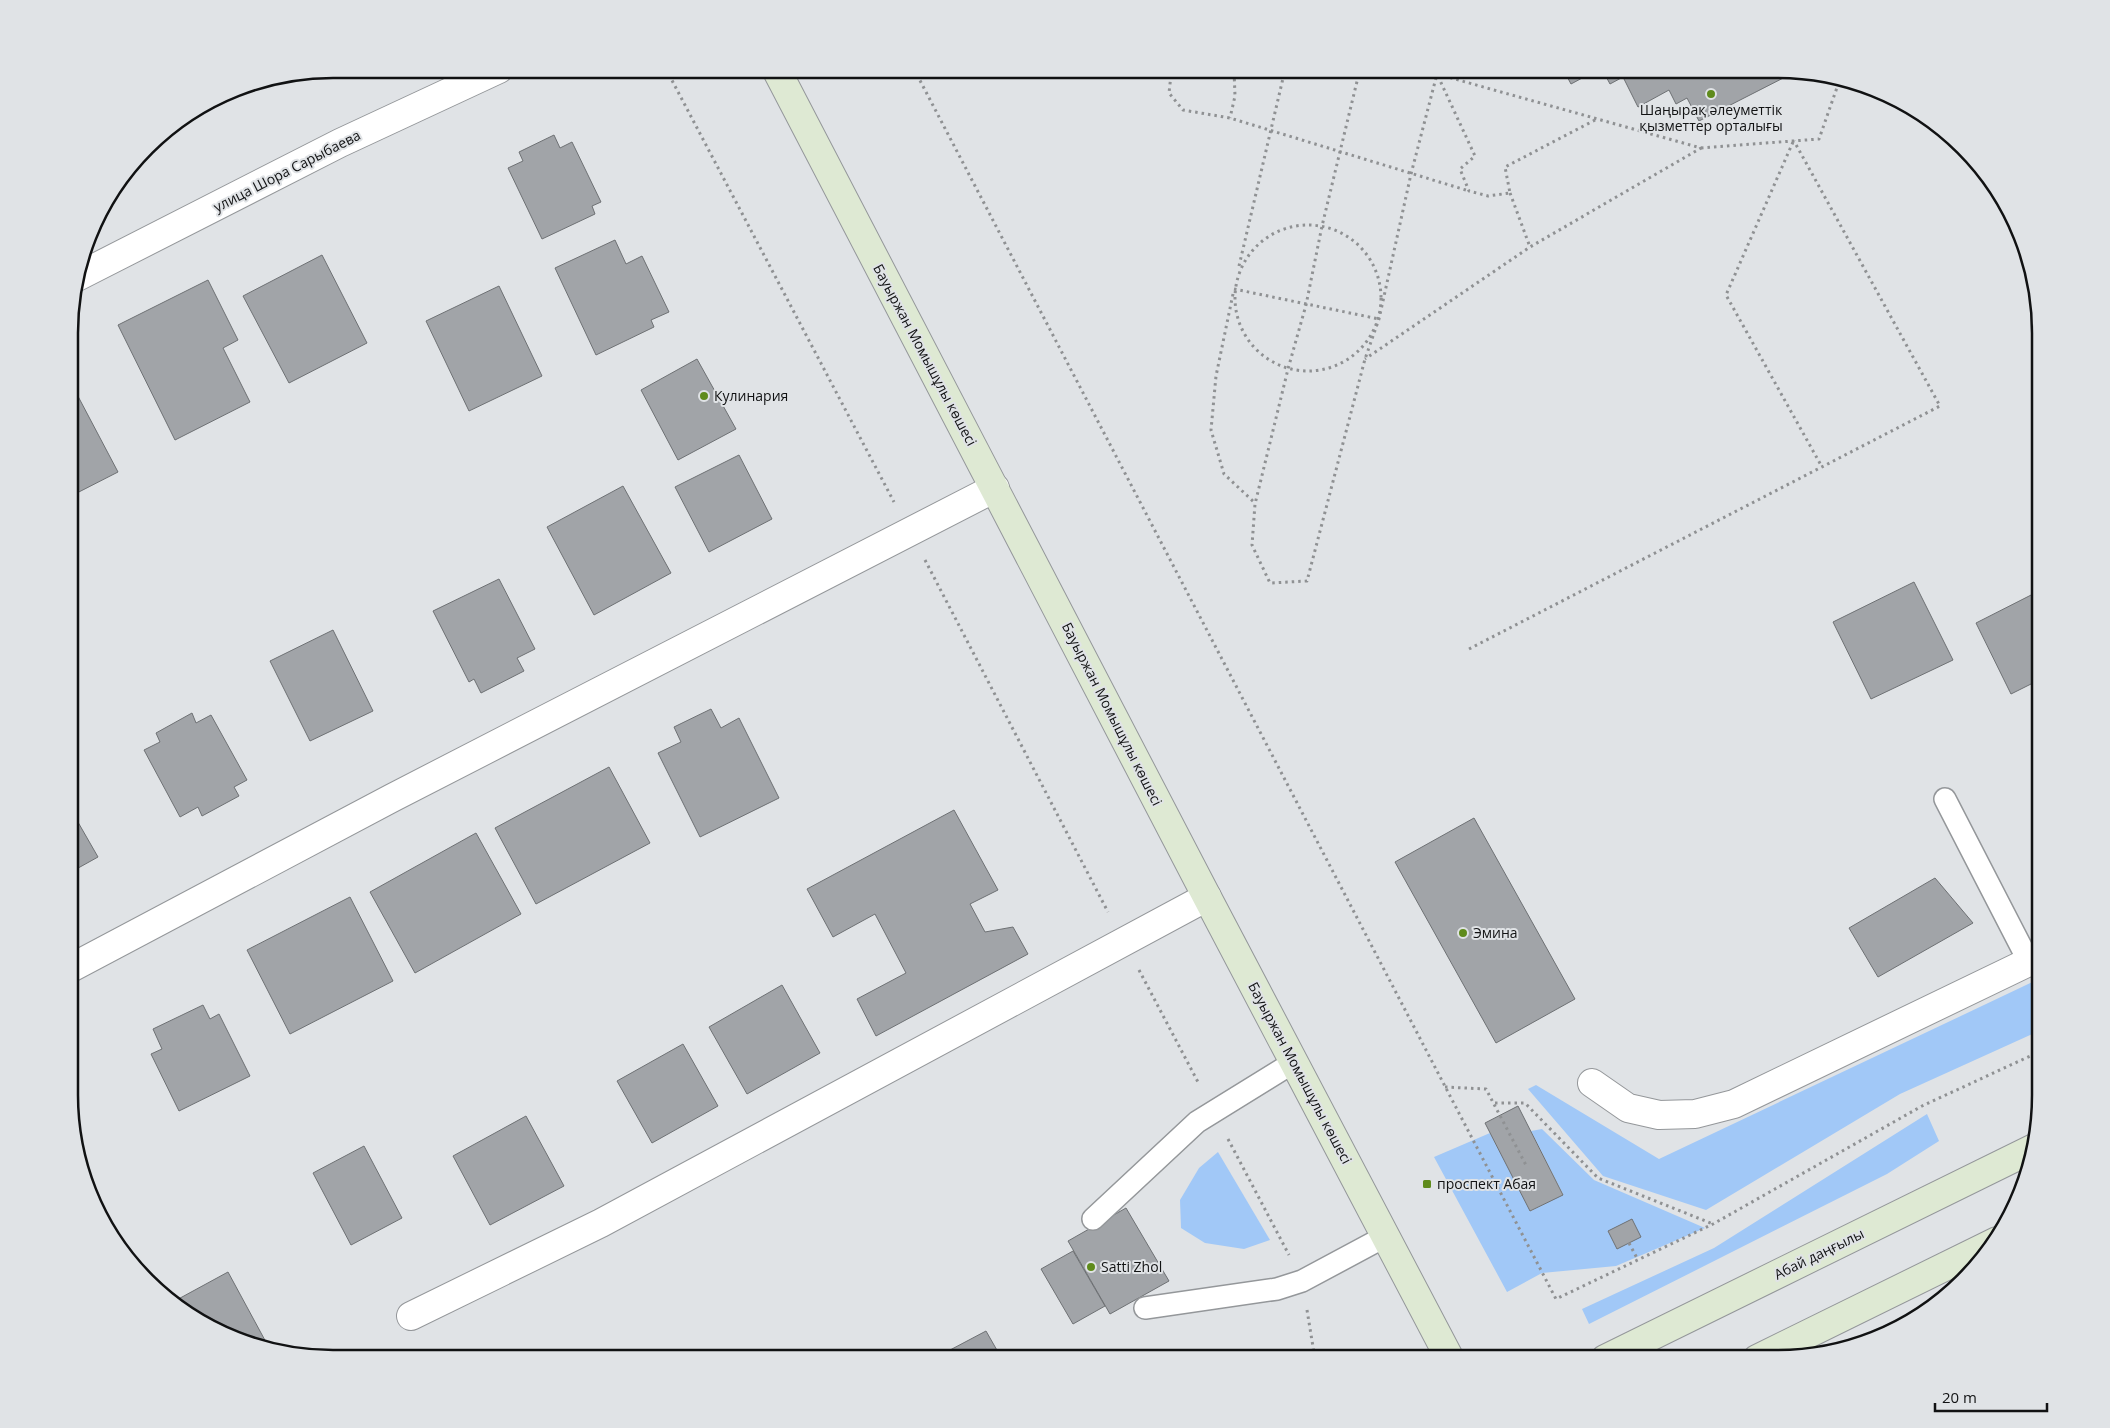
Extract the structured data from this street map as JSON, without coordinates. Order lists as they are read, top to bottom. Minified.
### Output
{"streets":{"main road":["Бауыржан Момышұлы көшесі","Абай даңғылы"],"street":["улица Шора Сарыбаева"]},"places":{"other":["Шаңырақ әлеуметтік қызметтер орталығы","Кулинария","Эмина","Satti Zhol"],"transit":["проспект Абая"]},"scale_bar":"20 m"}
